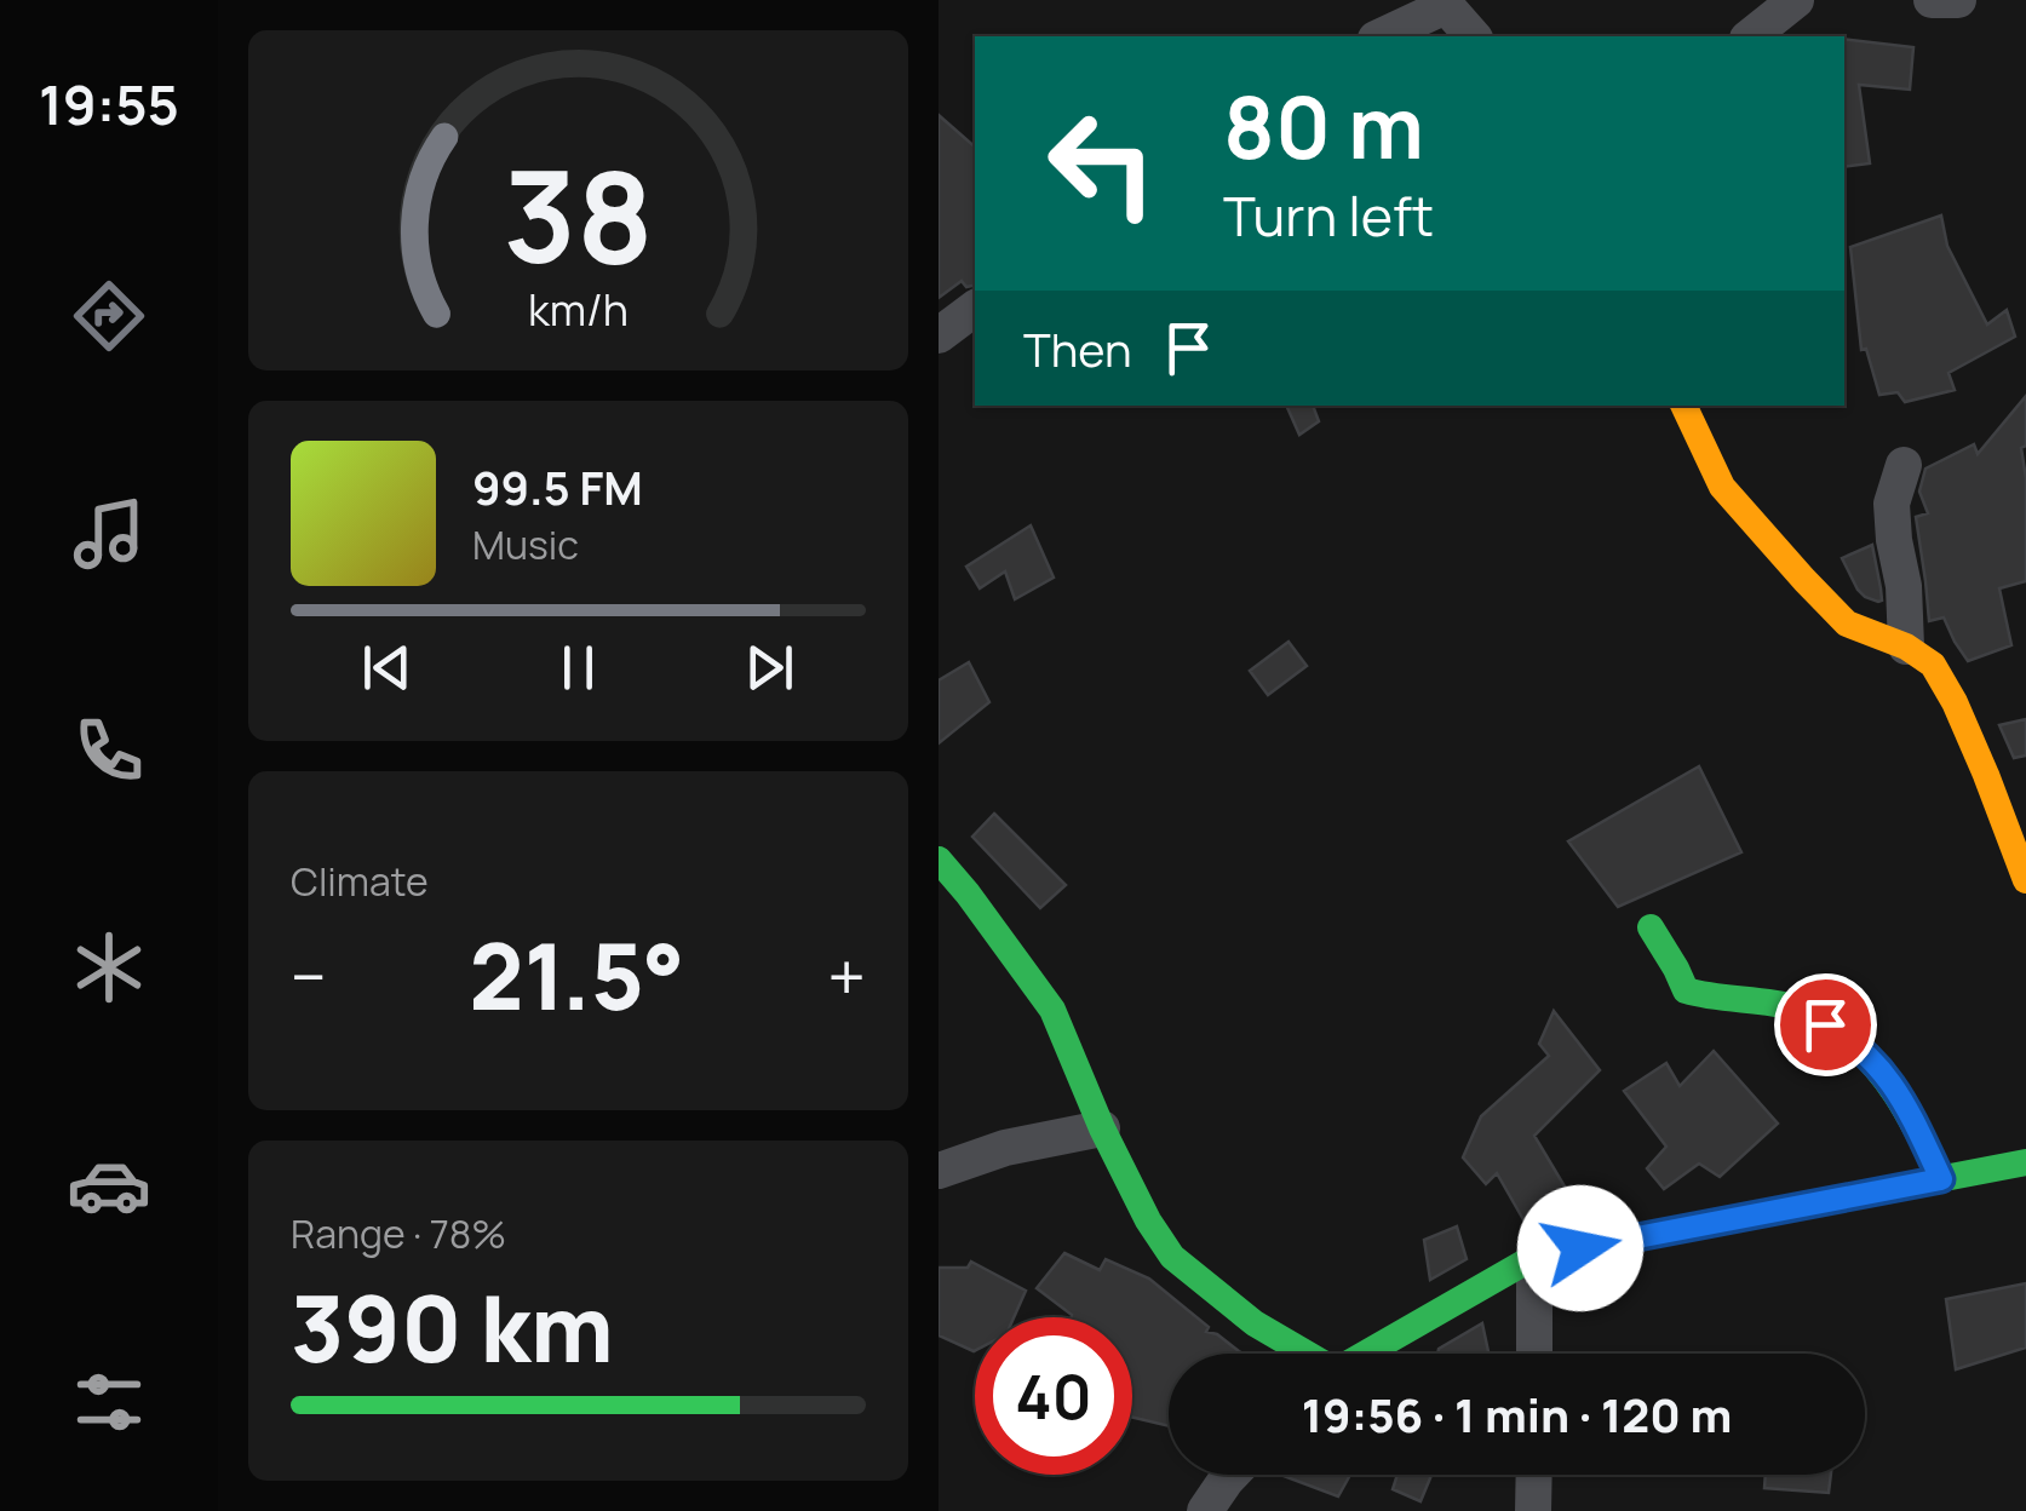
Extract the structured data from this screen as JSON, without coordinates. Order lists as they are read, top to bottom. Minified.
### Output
{"page":{"tabs":"19:55","turn":["80 m","Turn left"],"then":"Then","song":["99.5 FM","Music"],"tile":["Climate",["Range · 78%","390 km"]],"heat":["−","21.5°","+"],"limit":"40","trip":"19:56 · 1 min · 120 m","gauge":["38","km/h"]}}
